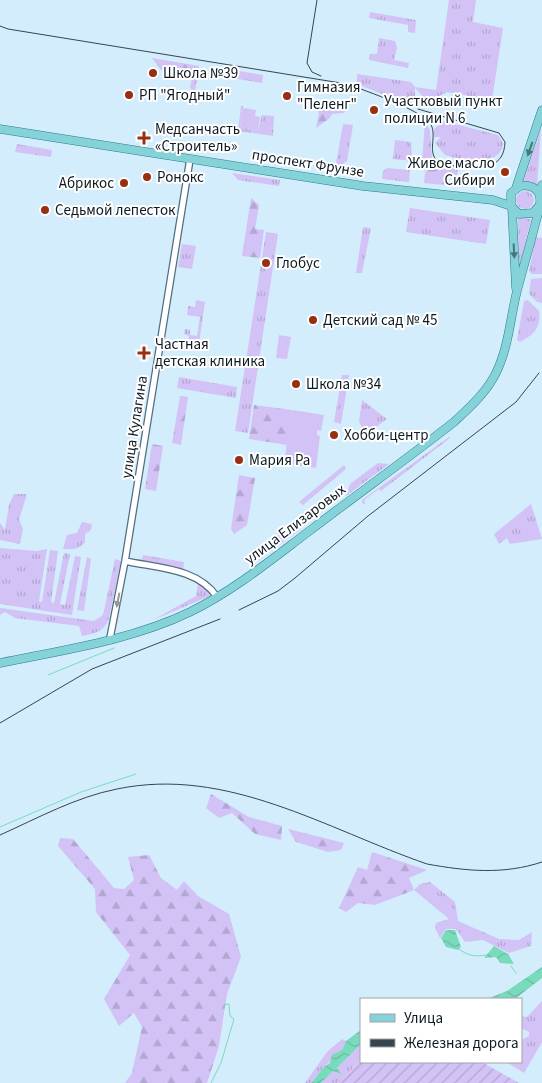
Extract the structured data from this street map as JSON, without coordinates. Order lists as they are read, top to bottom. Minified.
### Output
{"streets":{"main road":["проспект Фрунзе","улица Елизаровых"],"street":["улица Кулагина"]},"crossings":[["проспект Фрунзе","улица Кулагина"],["проспект Фрунзе","улица Елизаровых"],["улица Кулагина","улица Елизаровых"]],"places":{"other":["Школа №39","РП \"Ягодный\"","Гимназия \"Пеленг\"","Участковый пункт полиции N 6","Живое масло Сибири","Ронокс","Абрикос","Седьмой лепесток","Глобус","Детский сад № 45","Школа №34","Хобби-центр","Мария Ра"],"health":["Медсанчасть «Строитель»","Частная детская клиника"]},"legend":["Улица","Железная дорога"]}
